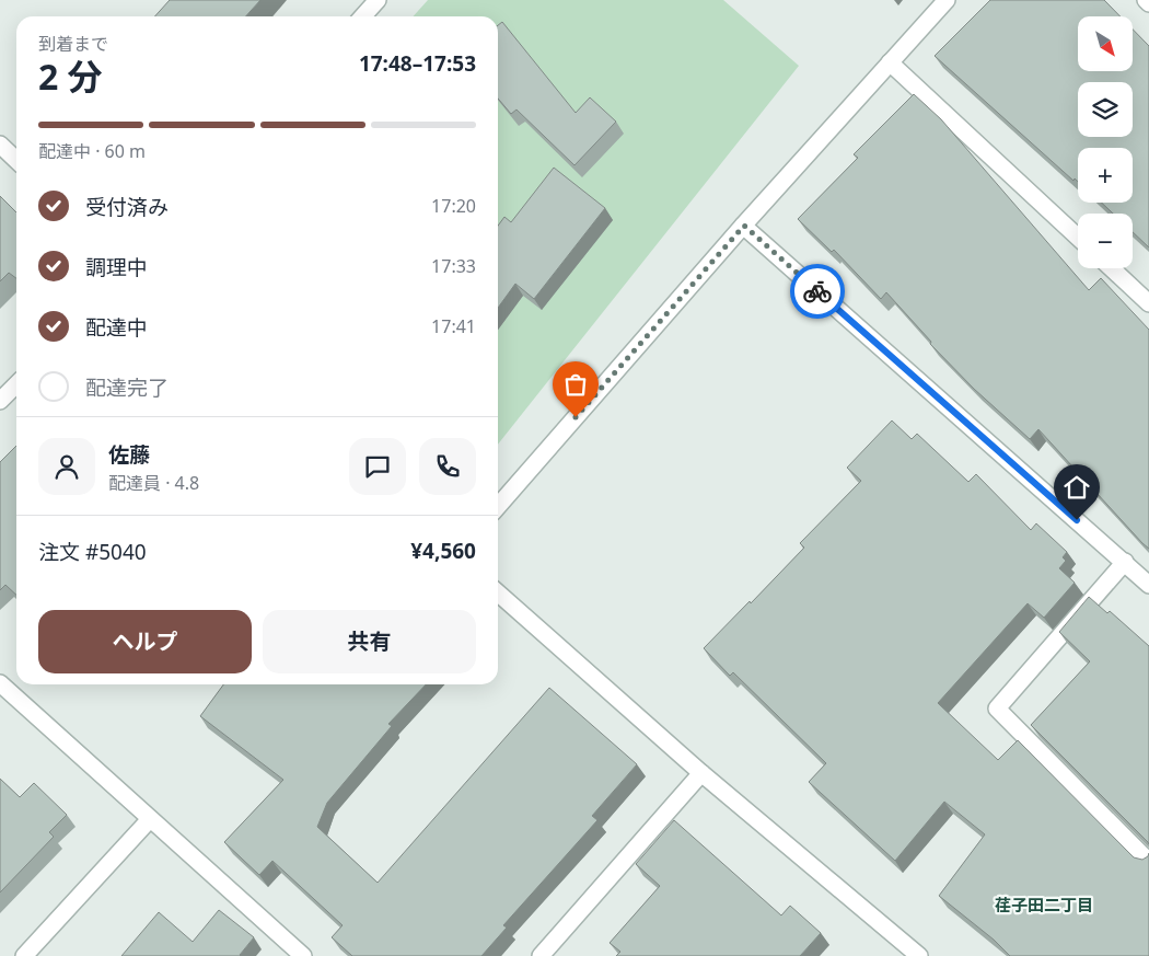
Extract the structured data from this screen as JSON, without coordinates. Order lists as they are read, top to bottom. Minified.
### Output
{"districts":["荏子田二丁目"],"north":"bottom right","page":{"map_buttons":["+","−"],"heading":["2 分","到着まで","17:48–17:53"],"panel":["佐藤","配達員 · 4.8","注文 #5040","¥4,560"],"bar":"配達中 · 60 m","list":[["受付済み","17:20"],["調理中","17:33"],["配達中","17:41"],"配達完了"],"buttons":["ヘルプ","共有"]}}
